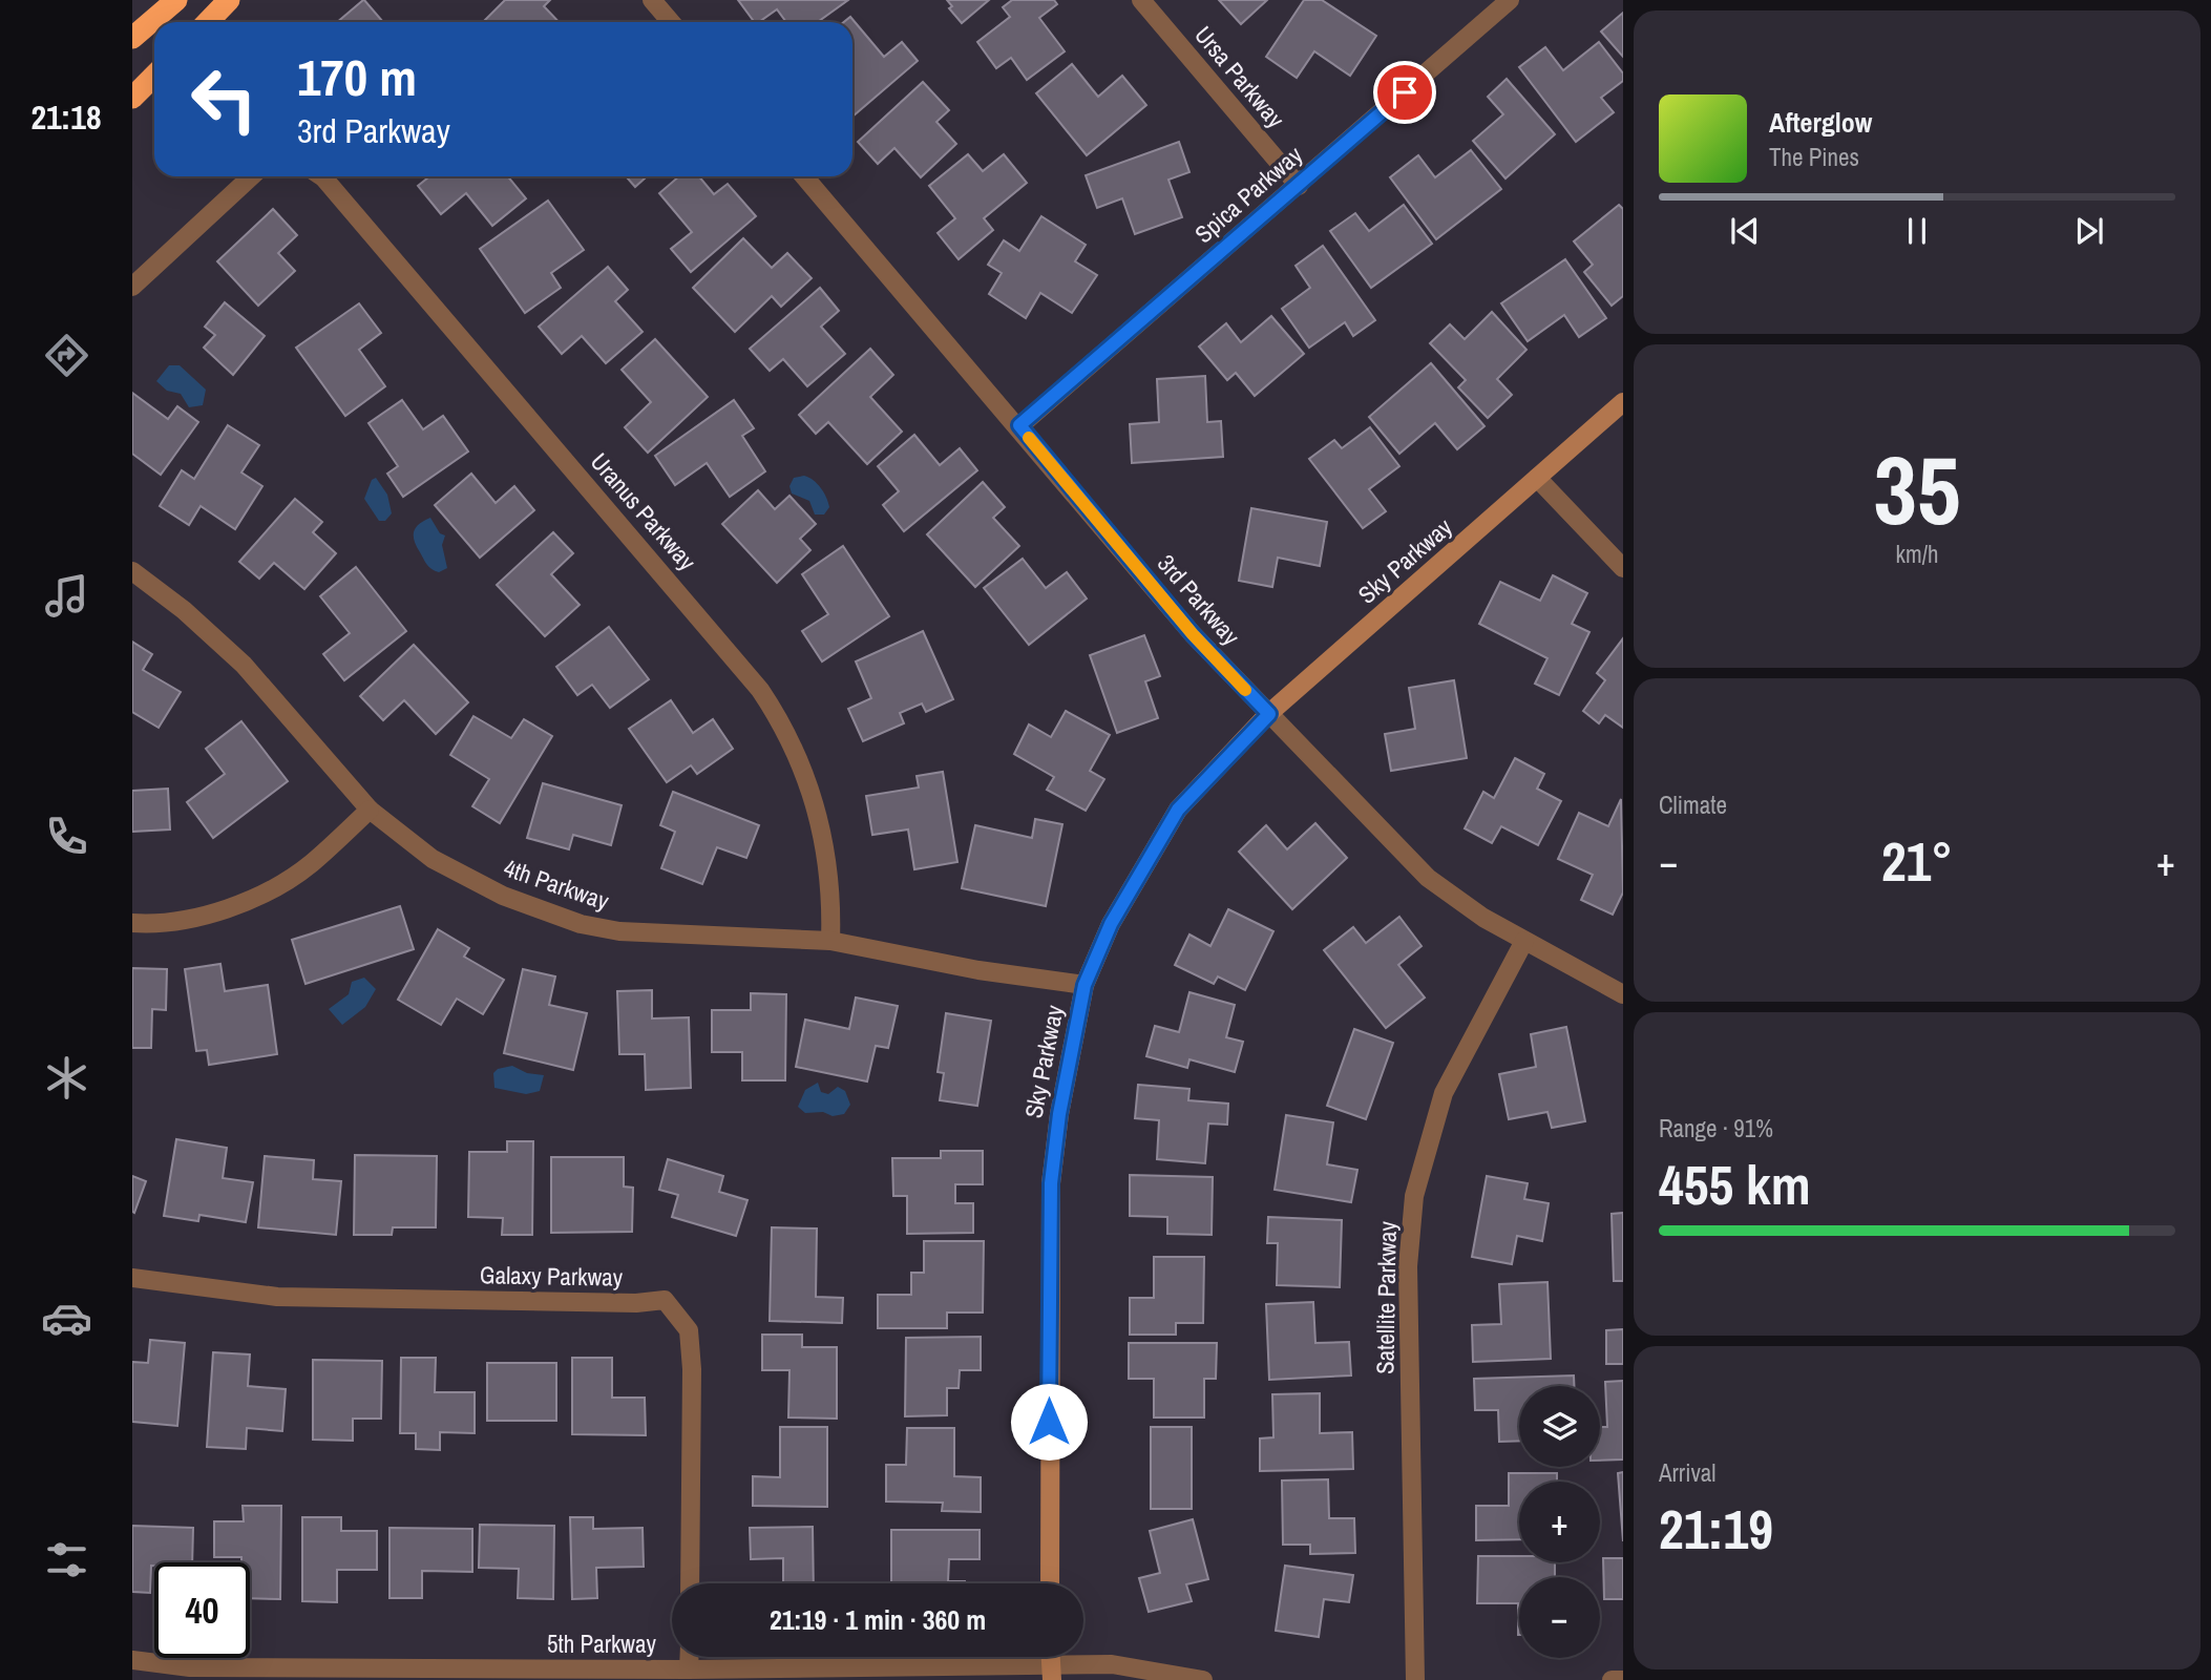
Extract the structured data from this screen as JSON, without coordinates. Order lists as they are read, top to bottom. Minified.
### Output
{"streets":{"street":["Ursa Parkway","Spica Parkway","Uranus Parkway","Sky Parkway","3rd Parkway","4th Parkway","Galaxy Parkway","Satellite Parkway","5th Parkway"]},"crossings":[["Ursa Parkway","Spica Parkway"],["Spica Parkway","3rd Parkway"],["Uranus Parkway","4th Parkway"],["Sky Parkway","3rd Parkway"],["Sky Parkway","4th Parkway"],["3rd Parkway","Satellite Parkway"]],"page":{"tabs":"21:18","turn":["170 m","3rd Parkway"],"song":["Afterglow","The Pines"],"tile":[["35","km/h"],"Climate",["Range · 91%","455 km"],["Arrival","21:19"]],"heat":["−","21°","+"],"map_buttons":["+","−"],"limit":"40","trip":"21:19 · 1 min · 360 m"}}
